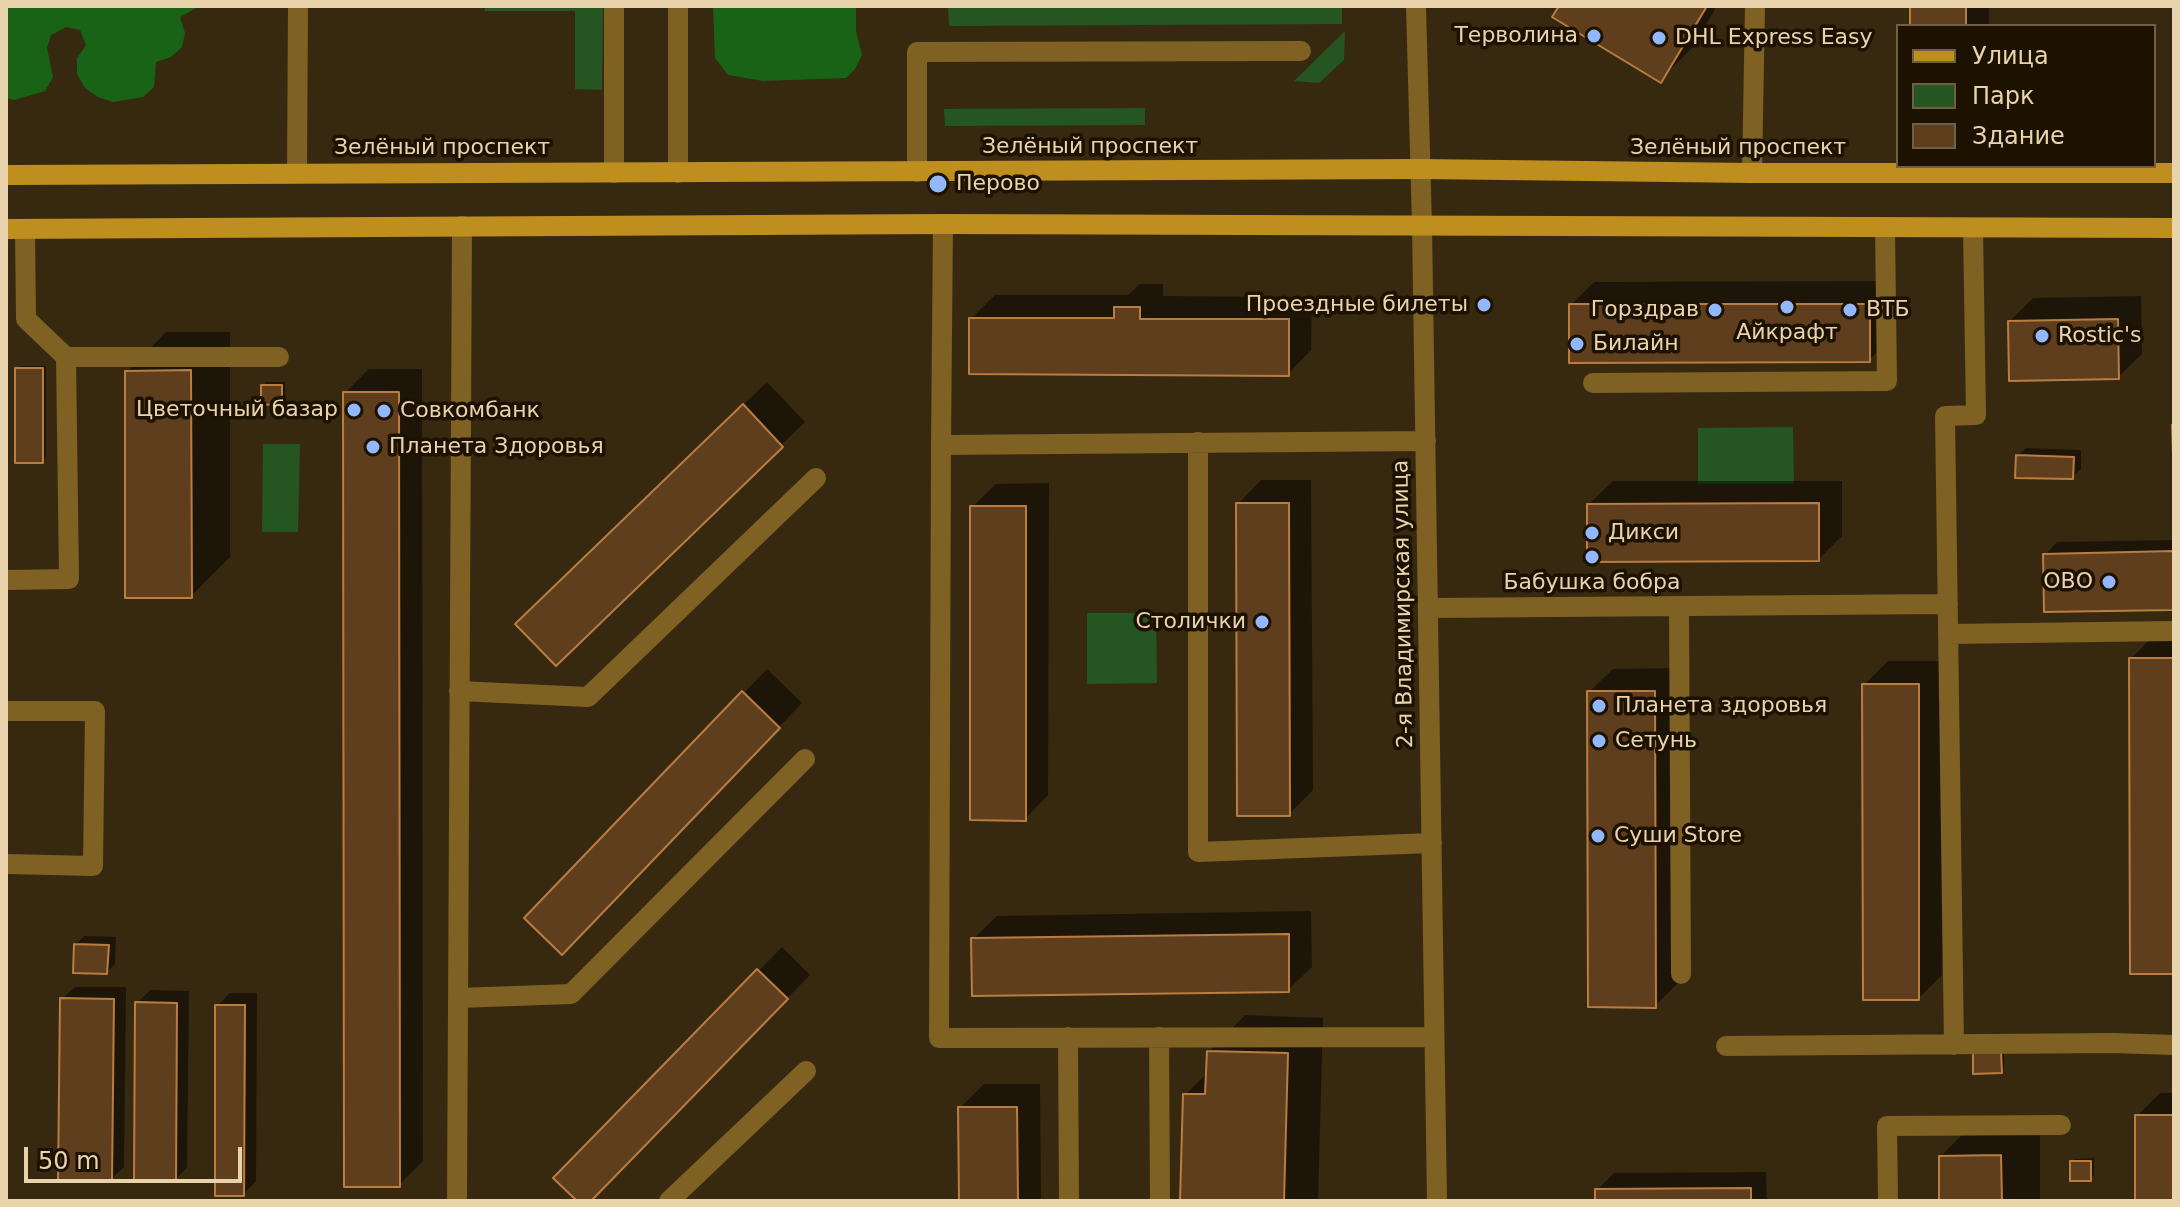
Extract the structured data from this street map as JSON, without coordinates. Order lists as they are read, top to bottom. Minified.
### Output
{"streets":{"main road":["Зелёный проспект"],"street":["2-я Владимирская улица"]},"crossings":[["Зелёный проспект","2-я Владимирская улица"]],"places":["Терволина","DHL Express Easy","Перово","Проездные билеты","Айкрафт","Горздрав","ВТБ","Rostic's","Билайн","Цветочный базар","Совкомбанк","Планета Здоровья","Дикси","Бабушка бобра","ОВО","Столички","Планета здоровья","Сетунь","Суши Store"],"legend":["Улица","Парк","Здание"],"scale_bar":"50 m"}
